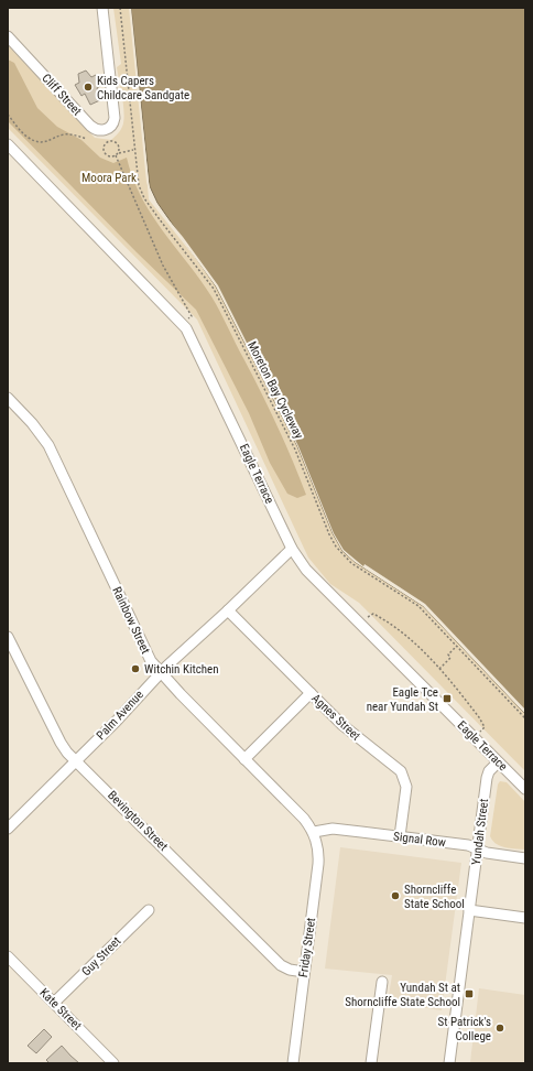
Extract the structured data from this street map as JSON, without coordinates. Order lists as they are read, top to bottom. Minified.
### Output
{"streets":{"street":["Cliff Street","Eagle Terrace","Rainbow Street","Palm Avenue","Agnes Street","Bevington Street","Yundah Street","Signal Row","Friday Street","Guy Street","Kate Street"],"path":["Moreton Bay Cycleway"]},"crossings":[["Eagle Terrace","Palm Avenue"],["Eagle Terrace","Yundah Street"],["Rainbow Street","Palm Avenue"],["Rainbow Street","Signal Row"],["Rainbow Street","Friday Street"],["Palm Avenue","Agnes Street"],["Palm Avenue","Bevington Street"],["Agnes Street","Signal Row"],["Bevington Street","Friday Street"],["Yundah Street","Signal Row"],["Signal Row","Friday Street"],["Guy Street","Kate Street"]],"parks":["Moora Park"],"places":{"other":["Kids Capers Childcare Sandgate","Witchin Kitchen","Shorncliffe State School","St Patrick's College"],"transit":["Eagle Tce near Yundah St","Yundah St at Shorncliffe State School"]}}
